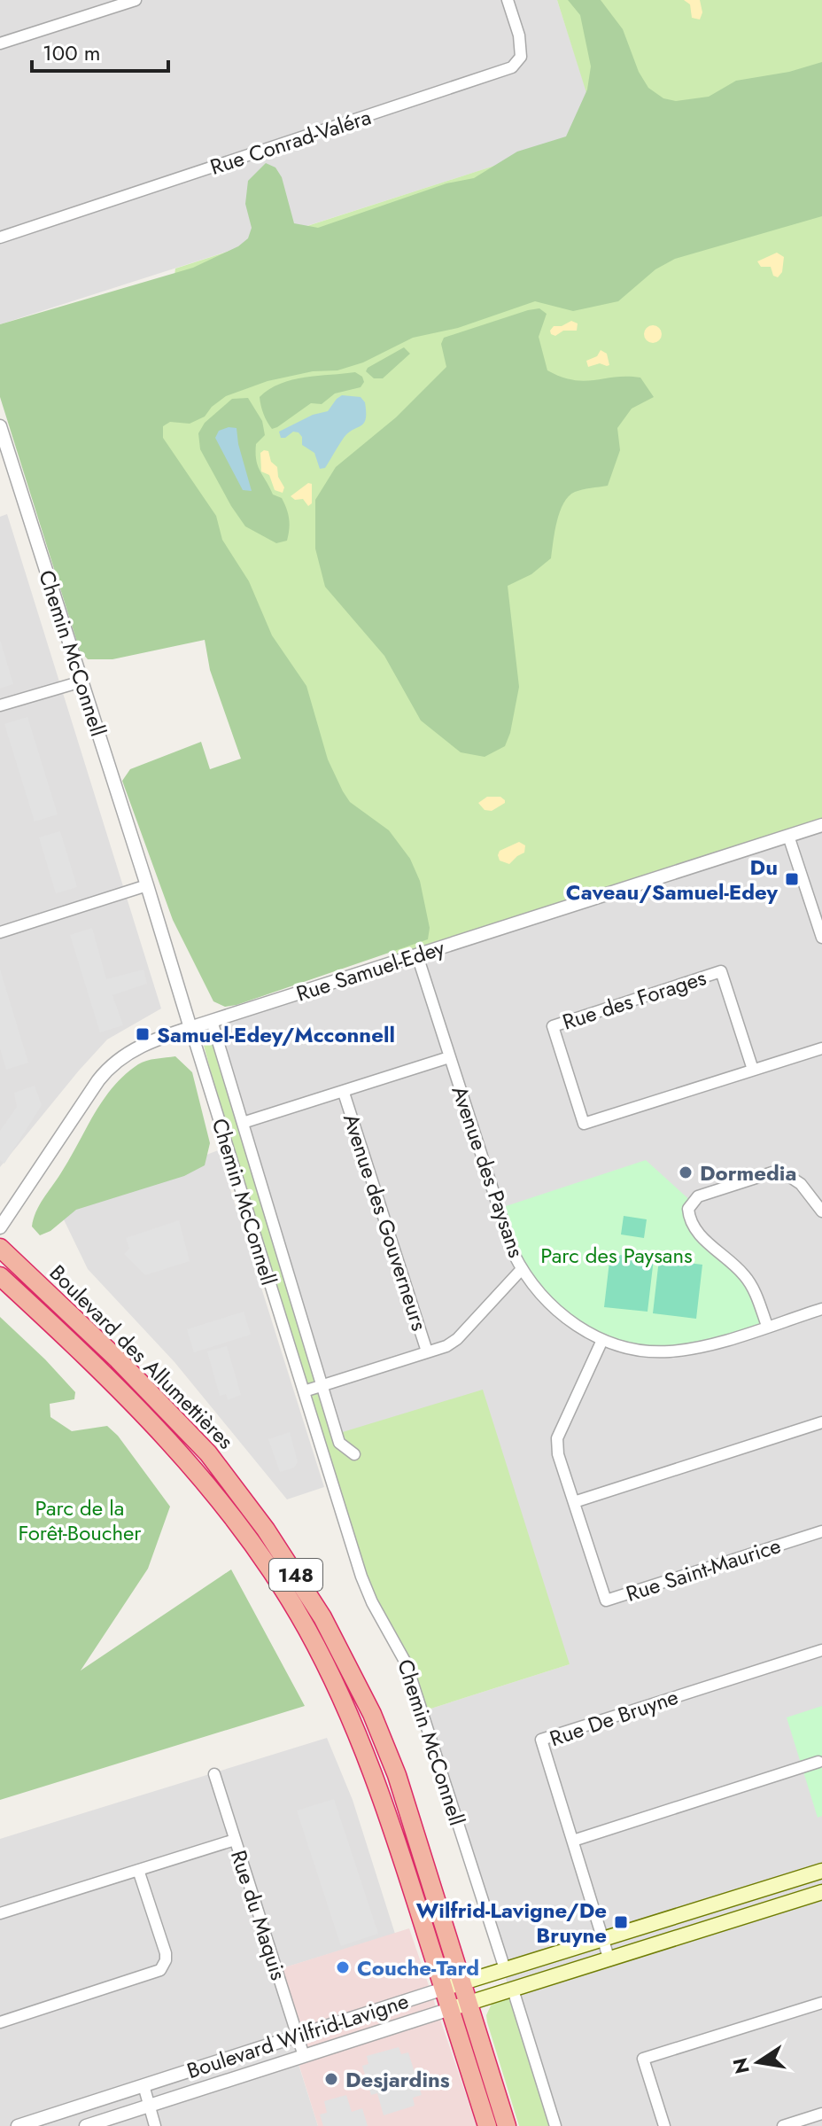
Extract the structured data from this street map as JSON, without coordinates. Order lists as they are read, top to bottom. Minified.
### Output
{"streets":{"highway":["Boulevard des Allumettières","148"],"main road":["Boulevard Wilfrid-Lavigne"],"street":["Rue Conrad-Valéra","Chemin McConnell","Rue Samuel-Edey","Rue des Forages","Avenue des Paysans","Avenue des Gouverneurs","Rue Saint-Maurice","Rue De Bruyne","Rue du Maquis"]},"crossings":[["Chemin McConnell","Rue Samuel-Edey"],["Chemin McConnell","Boulevard Wilfrid-Lavigne"],["Rue Samuel-Edey","Avenue des Paysans"],["Avenue des Paysans","Rue Saint-Maurice"],["Boulevard des Allumettières","Boulevard Wilfrid-Lavigne"],["Rue De Bruyne","Boulevard Wilfrid-Lavigne"],["Rue du Maquis","Boulevard Wilfrid-Lavigne"]],"parks":["Parc des Paysans","Parc de la Forêt-Boucher"],"places":{"transit":["Du Caveau/Samuel-Edey","Samuel-Edey/Mcconnell","Wilfrid-Lavigne/De Bruyne"],"other":["Dormedia","Couche-Tard","Desjardins"]},"scale_bar":"100 m","north":"left"}
